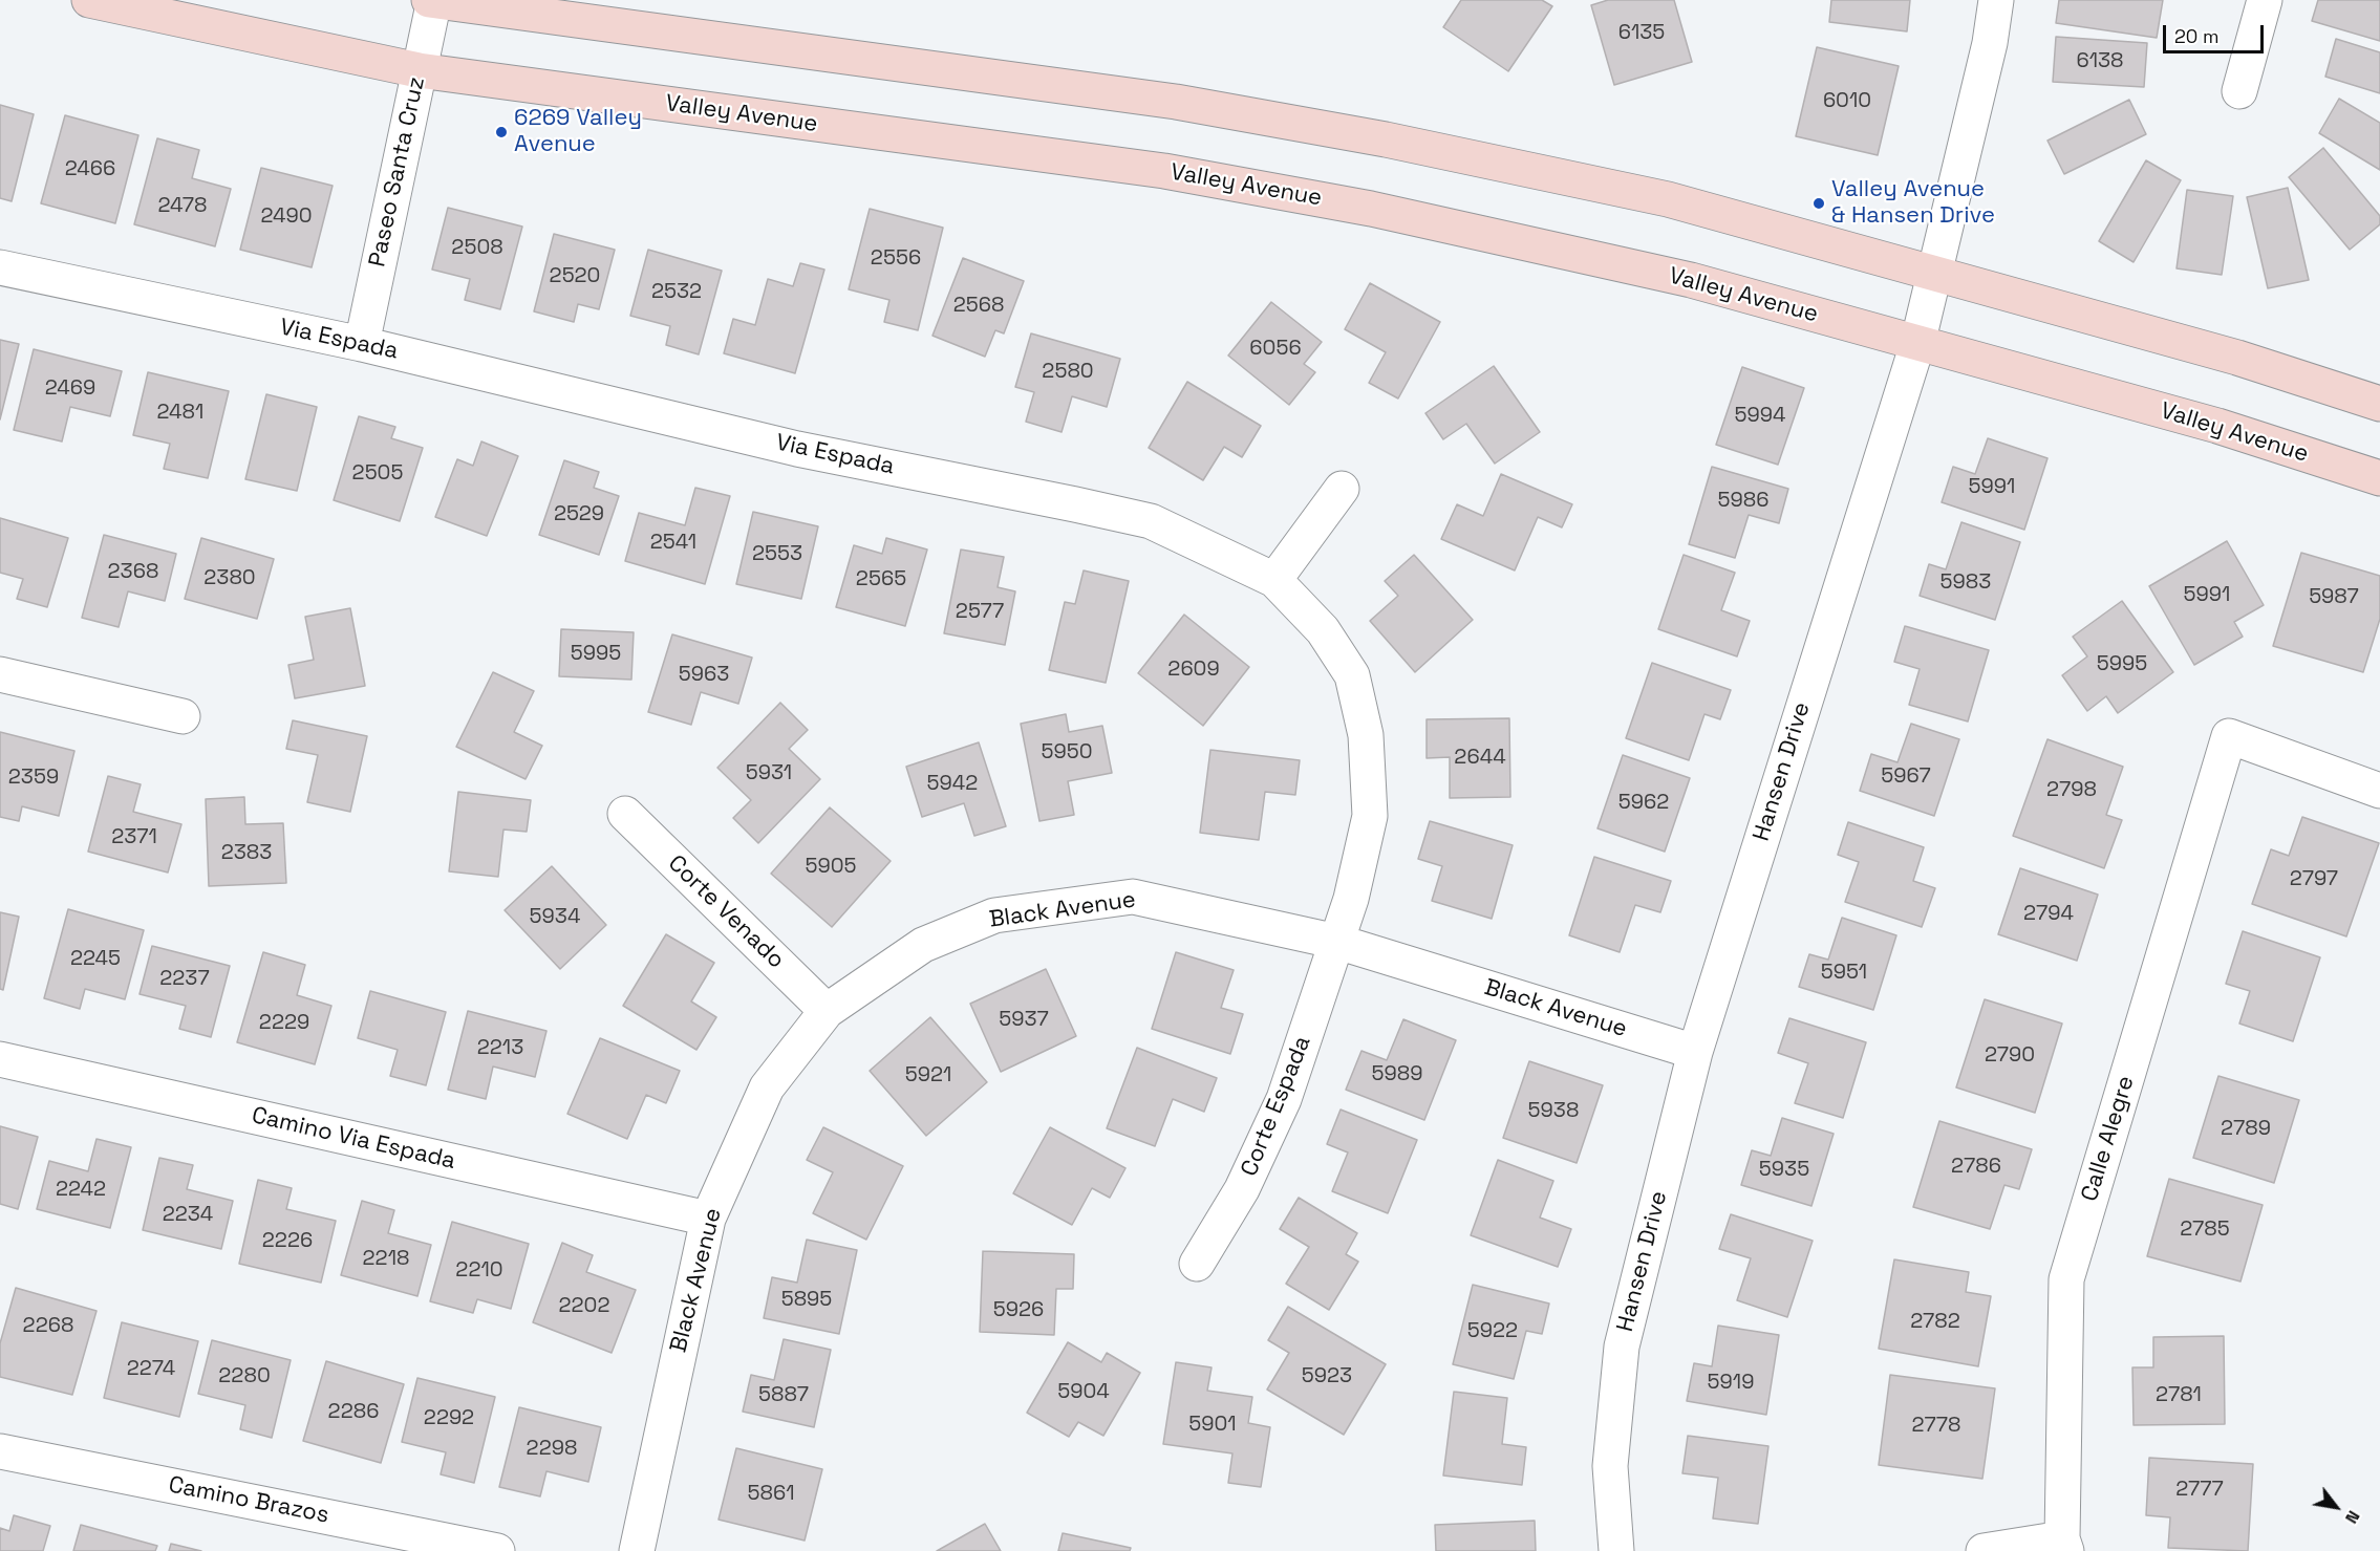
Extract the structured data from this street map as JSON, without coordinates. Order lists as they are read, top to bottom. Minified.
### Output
{"streets":{"main road":["Valley Avenue"],"street":["Paseo Santa Cruz","Via Espada","Hansen Drive","Black Avenue","Corte Venado","Corte Espada","Camino Via Espada","Calle Alegre","Camino Brazos"]},"crossings":[["Valley Avenue","Paseo Santa Cruz"],["Valley Avenue","Hansen Drive"],["Paseo Santa Cruz","Via Espada"],["Via Espada","Black Avenue"],["Via Espada","Corte Espada"],["Hansen Drive","Black Avenue"],["Black Avenue","Corte Venado"],["Black Avenue","Corte Espada"],["Black Avenue","Camino Via Espada"]],"places":["6269 Valley Avenue","Valley Avenue & Hansen Drive"],"house_numbers":["6135","6138","6010","2466","2478","2490","2508","2556","2520","2532","2568","6056","2580","2469","2481","5994","2505","5991","5986","2529","2541","2553","2368","2380","2565","5983","5991","5987","2577","5995","5995","2609","5963","5950","2644","5931","5967","2359","5942","2798","5962","2371","2383","5905","2797","2794","5934","2245","5951","2237","5937","2229","2213","2790","5989","5921","5938","2789","2786","5935","2242","2234","2785","2226","2218","2210","5895","2202","5926","2782","2268","5922","2274","2280","5923","5919","5904","5887","2781","2286","2292","5901","2778","2298","2777","5861"],"scale_bar":"20 m","north":"bottom right"}
